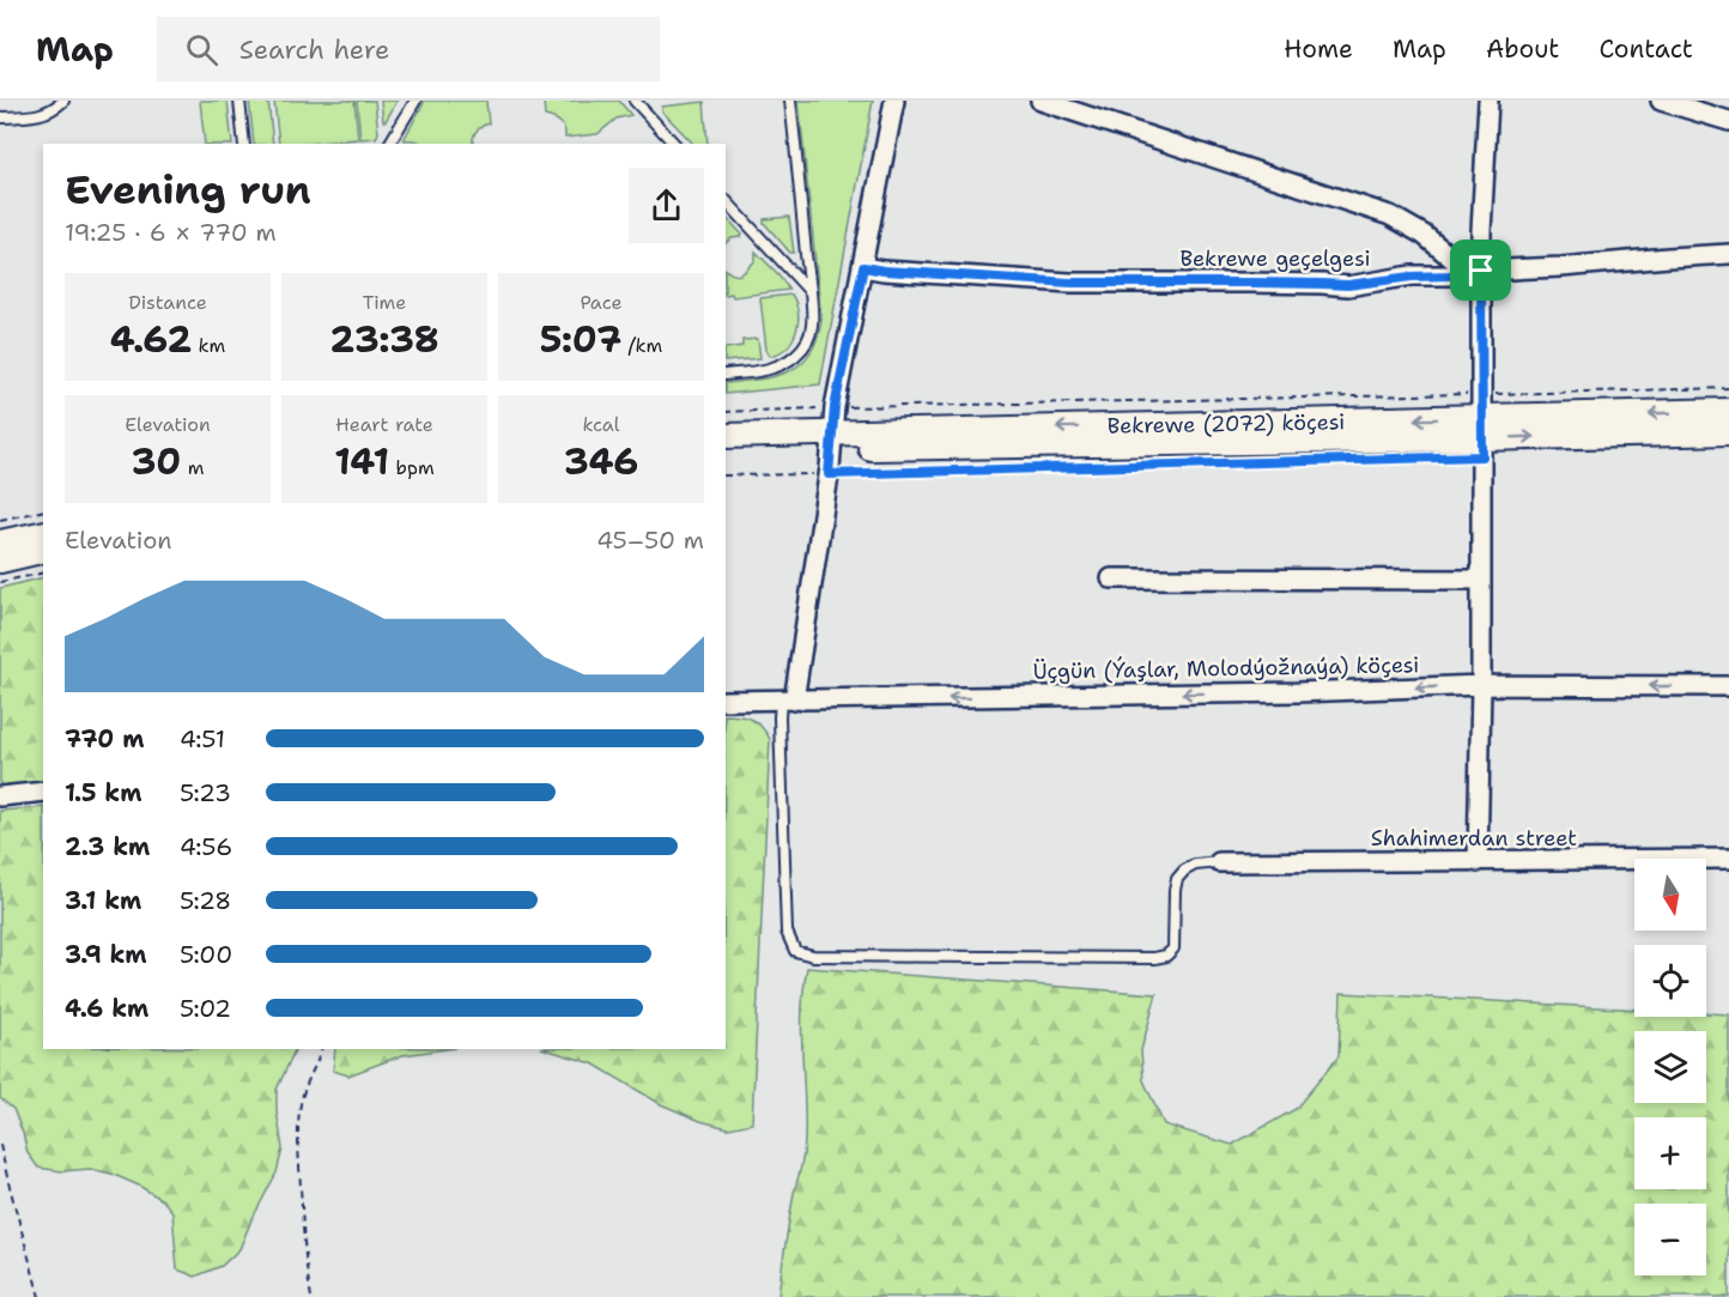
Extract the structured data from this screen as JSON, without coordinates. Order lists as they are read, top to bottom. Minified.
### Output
{"streets":{"main road":["Bekrewe (2072) köçesi"],"street":["Bekrewe geçelgesi","Üçgün (Ýaşlar, Molodýožnaýa) köçesi","Shahimerdan street"]},"north":"bottom","page":{"header":"Map","search":"Search here","nav":["Home","Map","About","Contact"],"heading":["Evening run","19:25 · 6 × 770 m"],"stats":[["Distance","4.62 km"],["Time","23:38"],["Pace","5:07 /km"],["Elevation","30 m"],["Heart rate","141 bpm"],["kcal","346"]],"chart":["Elevation","45–50 m"],"list":[{"name":"770 m","note":"4:51"},{"name":"1.5 km","note":"5:23"},{"name":"2.3 km","note":"4:56"},{"name":"3.1 km","note":"5:28"},{"name":"3.9 km","note":"5:00"},{"name":"4.6 km","note":"5:02"}],"map_buttons":["+","−"]}}
